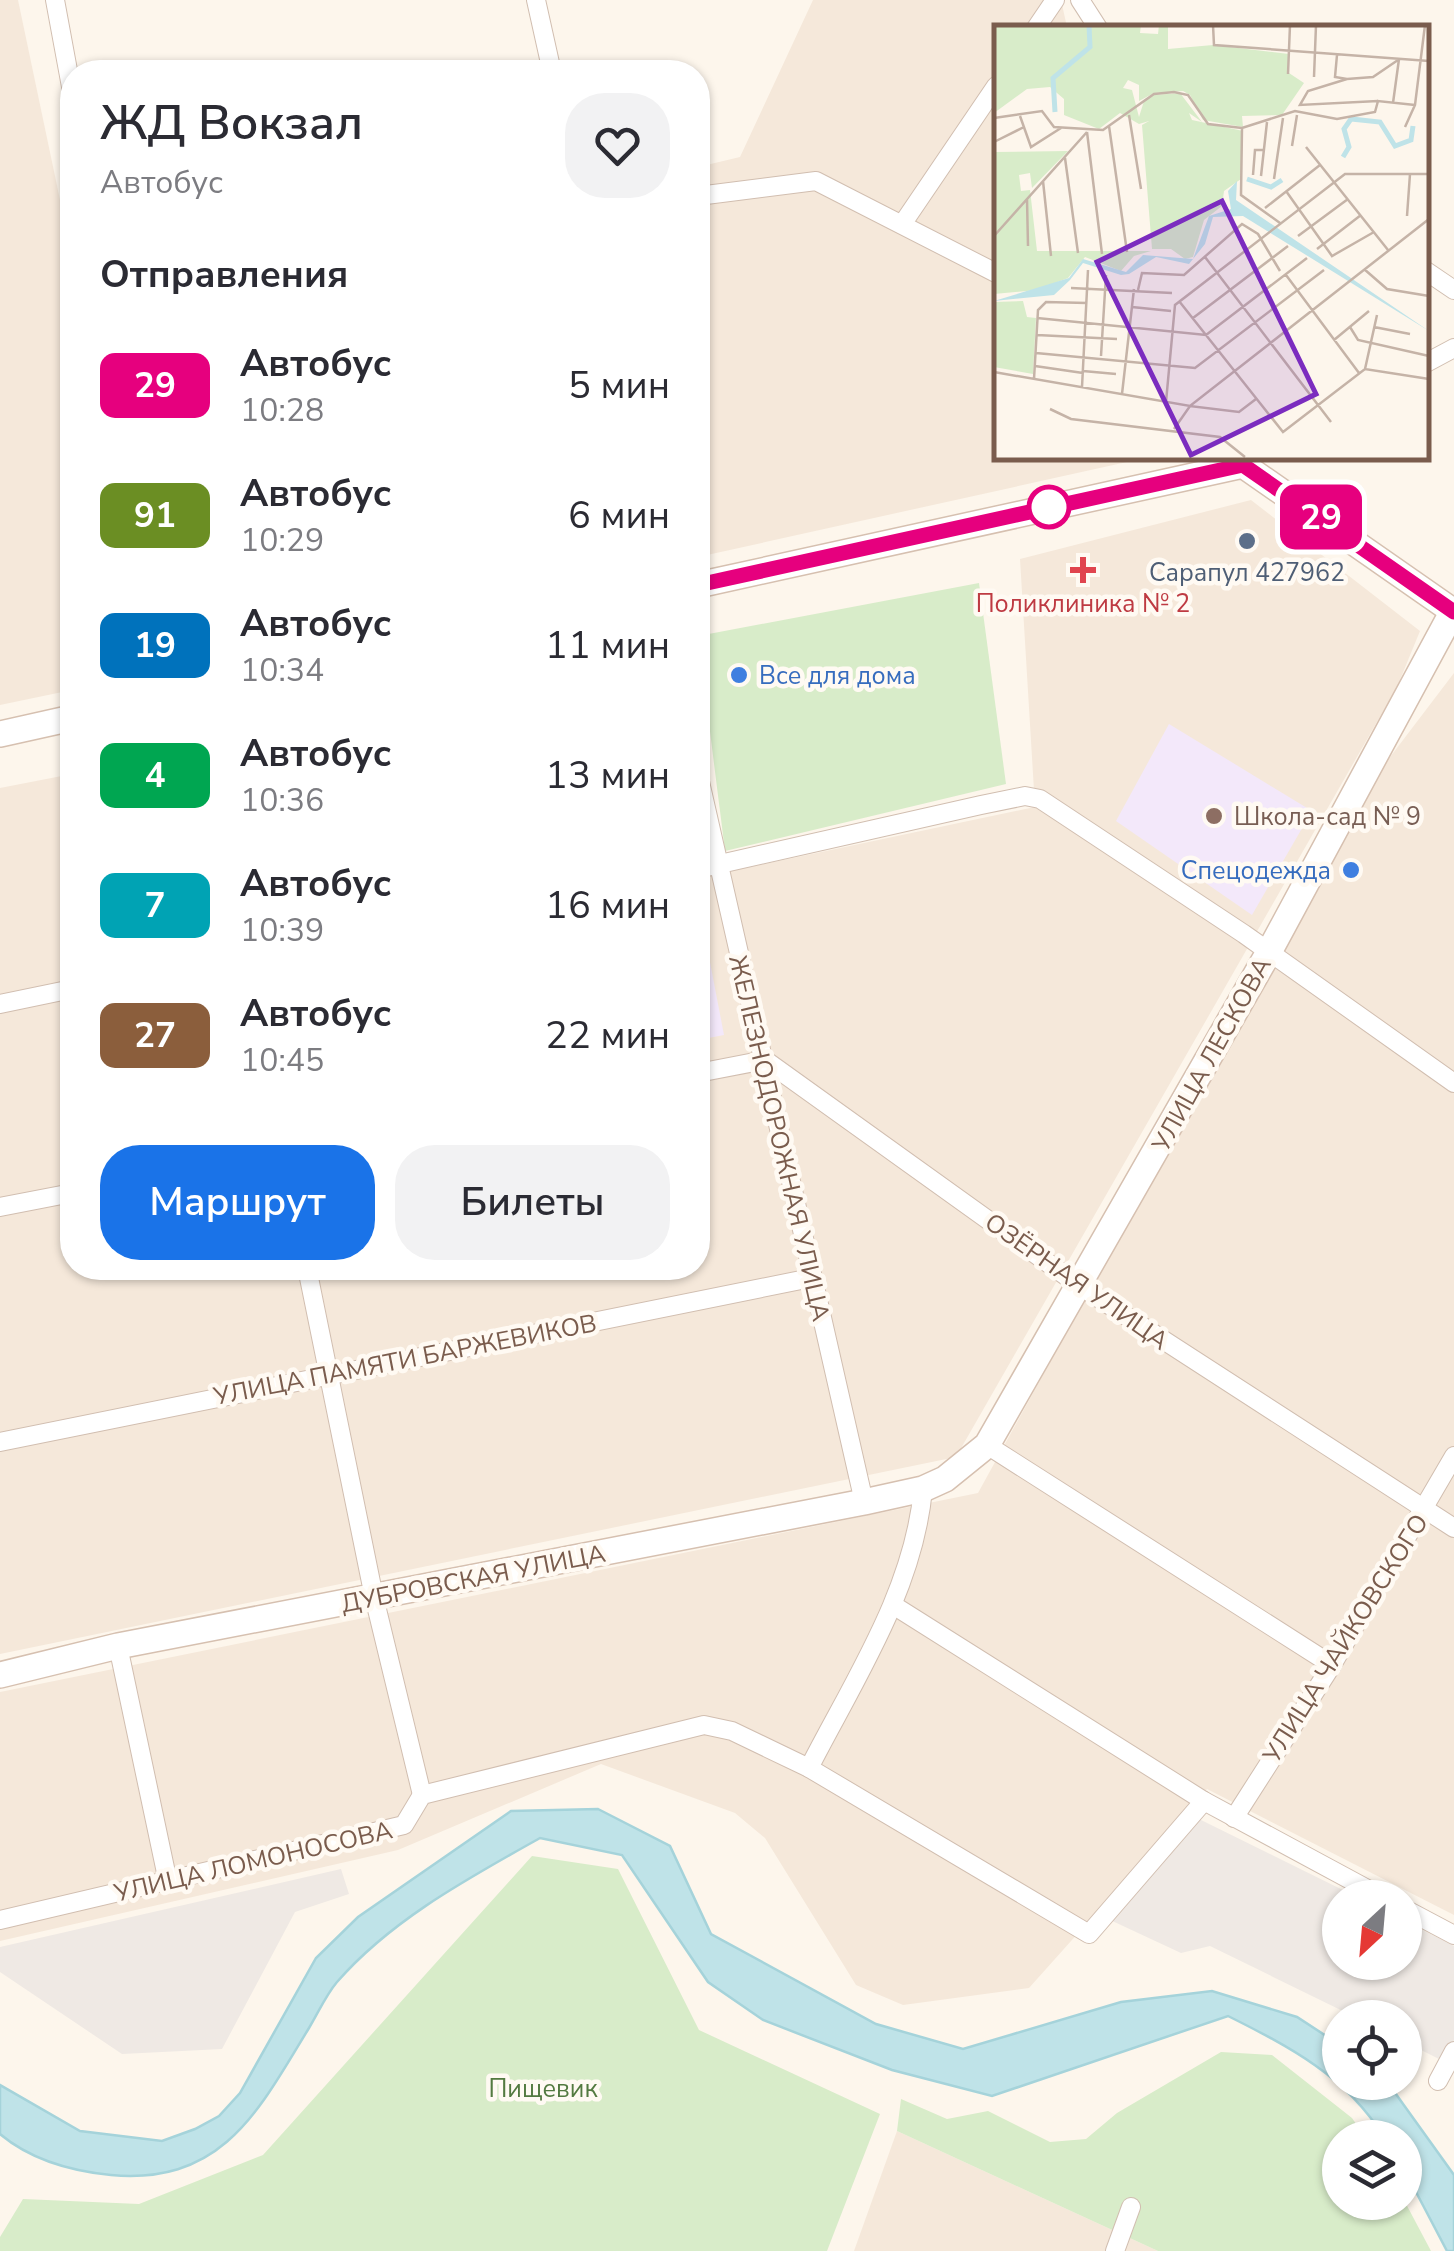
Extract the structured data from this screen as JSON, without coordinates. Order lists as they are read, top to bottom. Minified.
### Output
{"streets":{"street":["УЛИЦА ЛЕСКОВА","ЖЕЛЕЗНОДОРОЖНАЯ УЛИЦА","ОЗЁРНАЯ УЛИЦА","УЛИЦА ПАМЯТИ БАРЖЕВИКОВ","ДУБРОВСКАЯ УЛИЦА","УЛИЦА ЧАЙКОВСКОГО","УЛИЦА ЛОМОНОСОВА"]},"crossings":[["УЛИЦА ЛЕСКОВА","ОЗЁРНАЯ УЛИЦА"],["УЛИЦА ЛЕСКОВА","ДУБРОВСКАЯ УЛИЦА"],["ЖЕЛЕЗНОДОРОЖНАЯ УЛИЦА","ОЗЁРНАЯ УЛИЦА"],["ЖЕЛЕЗНОДОРОЖНАЯ УЛИЦА","УЛИЦА ПАМЯТИ БАРЖЕВИКОВ"],["ЖЕЛЕЗНОДОРОЖНАЯ УЛИЦА","ДУБРОВСКАЯ УЛИЦА"],["ОЗЁРНАЯ УЛИЦА","УЛИЦА ЧАЙКОВСКОГО"]],"parks":["Пищевик"],"places":{"other":["Сарапул 427962","Все для дома","Школа-сад № 9","Спецодежда"],"health":["Поликлиника № 2"]},"lines":["bus line 29"],"north":"bottom left","page":{"on_map":"29","heading":[["ЖД Вокзал","Автобус"],"Отправления"],"list":[{"mark":"29","name":"Автобус","note":"10:28","value":"5 мин"},{"mark":"91","name":"Автобус","note":"10:29","value":"6 мин"},{"mark":"19","name":"Автобус","note":"10:34","value":"11 мин"},{"mark":"4","name":"Автобус","note":"10:36","value":"13 мин"},{"mark":"7","name":"Автобус","note":"10:39","value":"16 мин"},{"mark":"27","name":"Автобус","note":"10:45","value":"22 мин"}],"buttons":["Маршрут","Билеты"]}}
